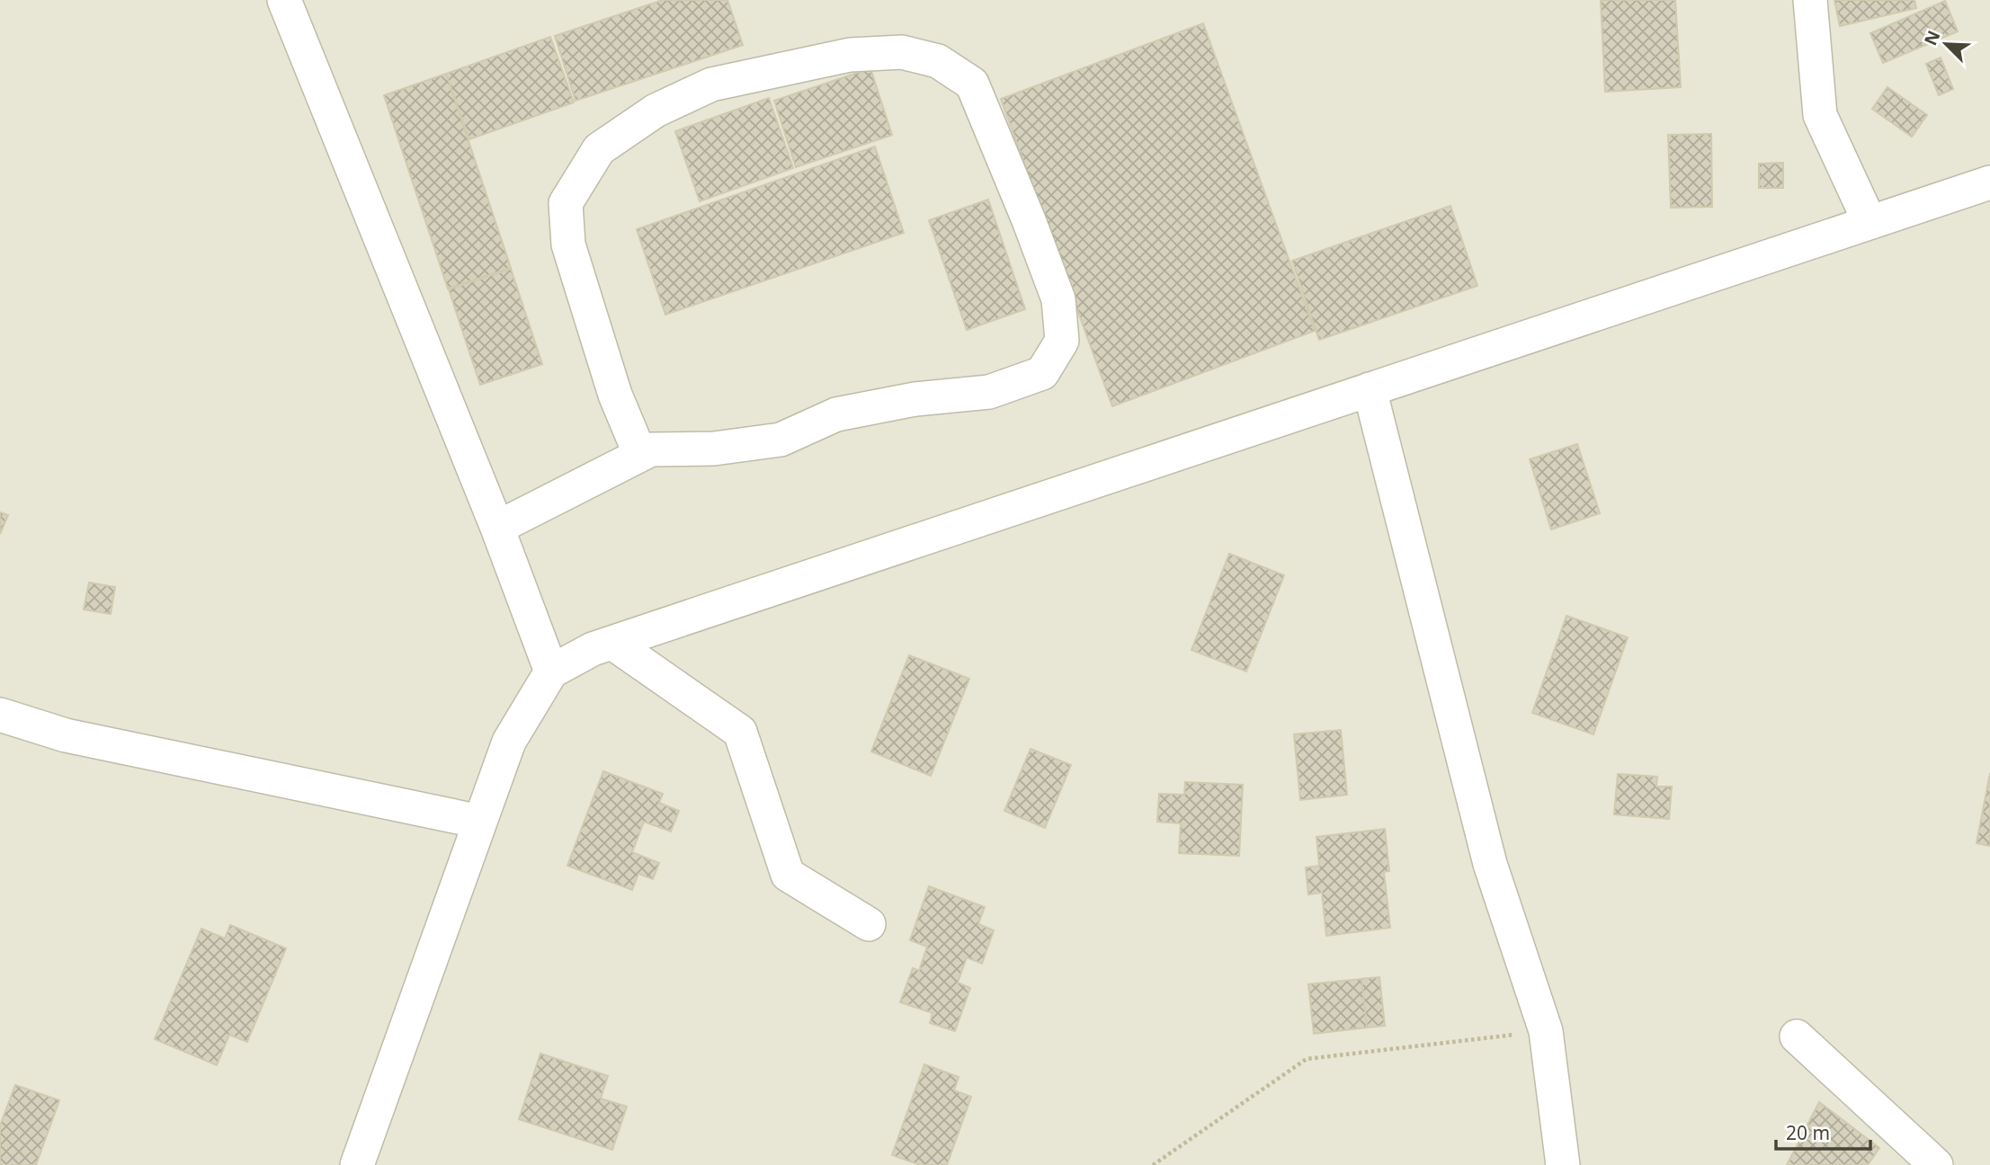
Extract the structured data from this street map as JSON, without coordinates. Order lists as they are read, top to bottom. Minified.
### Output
{"scale_bar":"20 m","north":"top left"}
